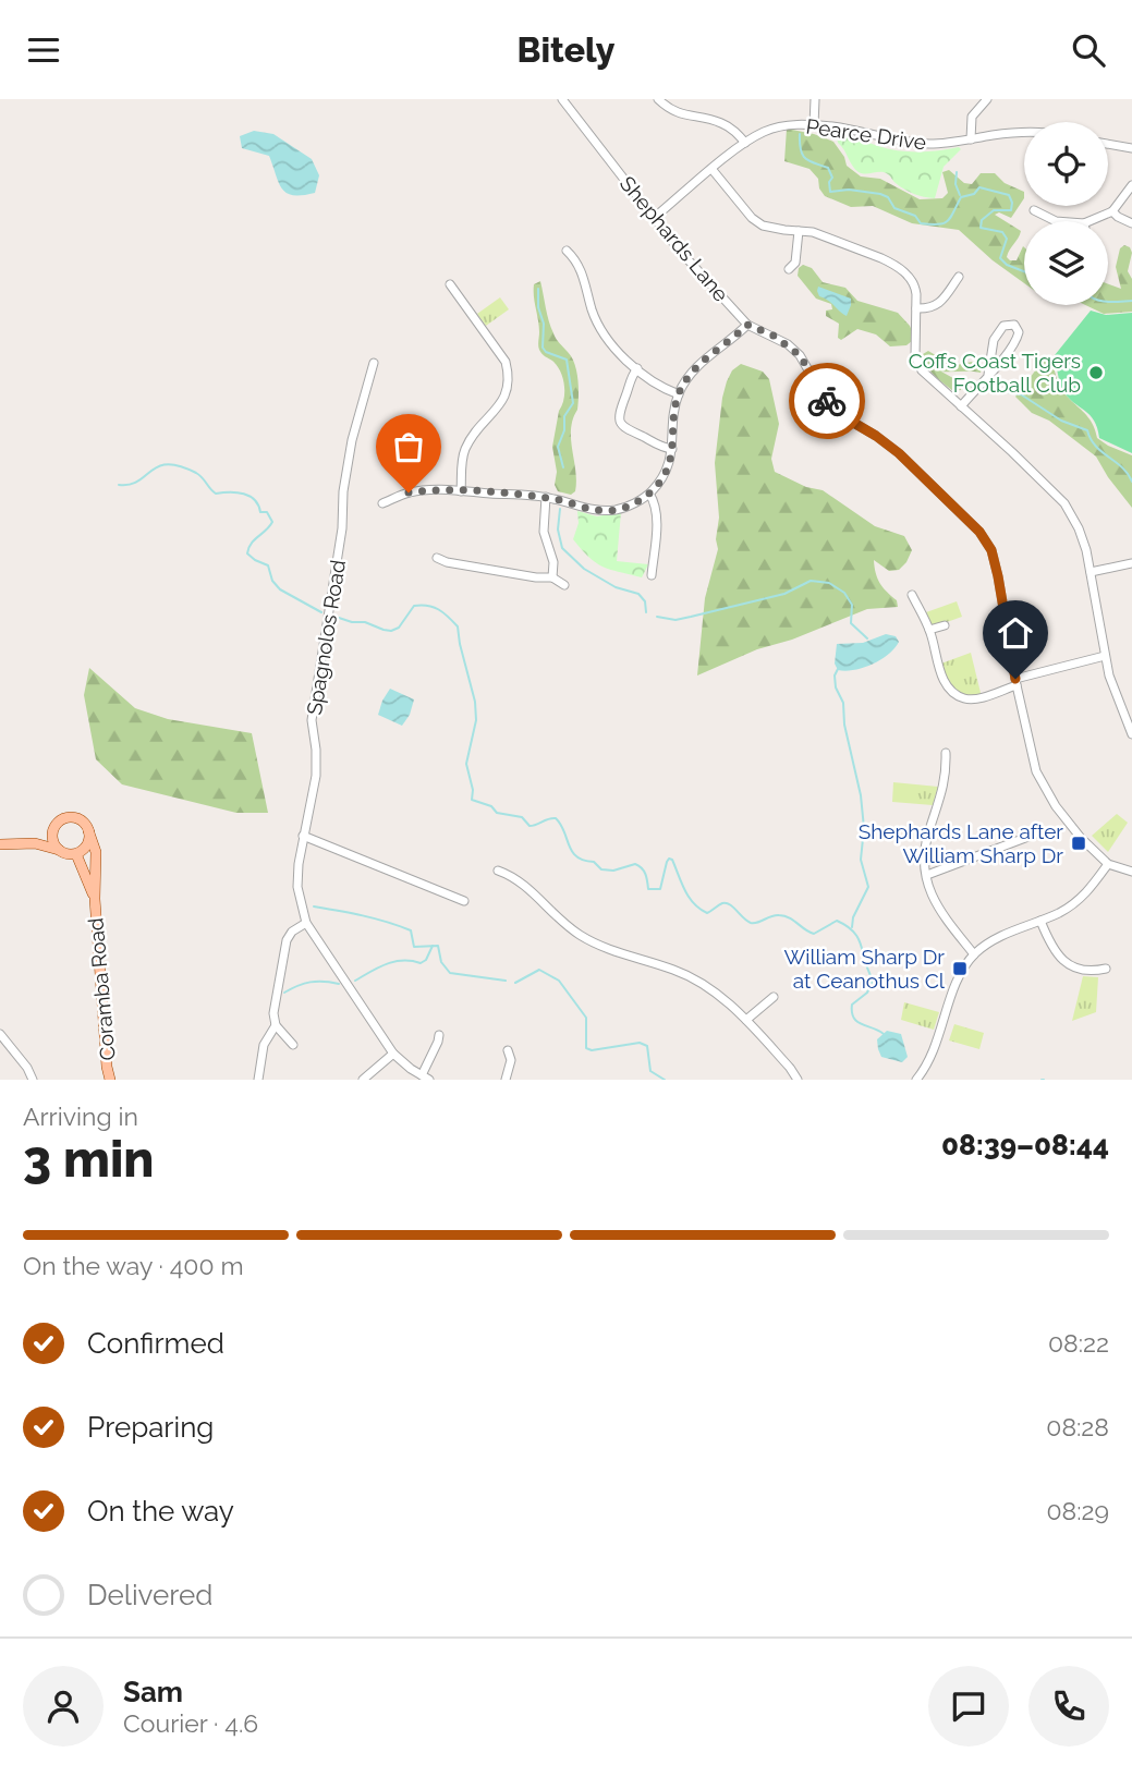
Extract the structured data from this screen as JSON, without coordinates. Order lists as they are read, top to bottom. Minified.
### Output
{"streets":{"main road":["Coramba Road"],"street":["Pearce Drive","Shephards Lane","Spagnolos Road"]},"crossings":[["Pearce Drive","Shephards Lane"]],"places":{"other":["Coffs Coast Tigers Football Club"],"transit":["Shephards Lane after William Sharp Dr","William Sharp Dr at Ceanothus Cl"]},"page":{"header":"Bitely","heading":["3 min","Arriving in","08:39–08:44"],"panel":["Sam","Courier · 4.6"],"bar":"On the way · 400 m","list":[["Confirmed","08:22"],["Preparing","08:28"],["On the way","08:29"],"Delivered"]}}
